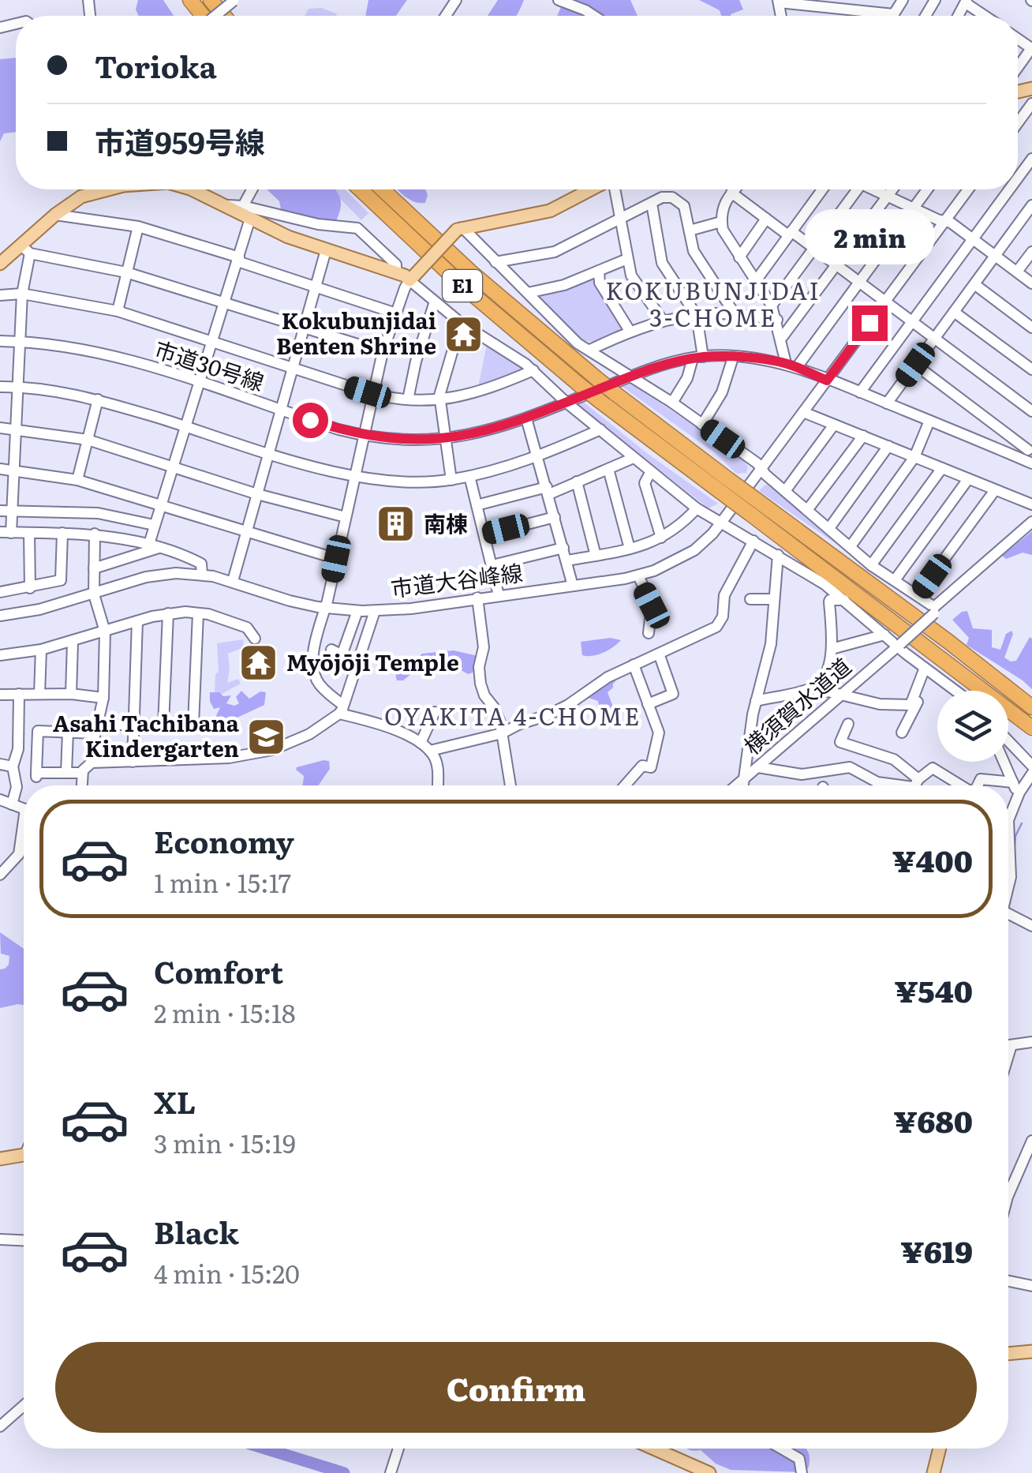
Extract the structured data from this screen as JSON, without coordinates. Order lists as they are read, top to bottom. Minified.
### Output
{"streets":{"highway":["E1"],"street":["市道30号線","市道大谷峰線","横須賀水道道"]},"crossings":[["市道30号線","市道大谷峰線"]],"districts":["KOKUBUNJIDAI 3-CHOME","OYAKITA 4-CHOME"],"places":{"temple":["Kokubunjidai Benten Shrine","Myōjōji Temple"],"building":["南棟"],"school or university":["Asahi Tachibana Kindergarten"]},"page":{"banner":["Torioka","市道959号線"],"bubble":"2 min","list":[{"name":"Economy","note":"1 min · 15:17","value":"¥400"},{"name":"Comfort","note":"2 min · 15:18","value":"¥540"},{"name":"XL","note":"3 min · 15:19","value":"¥680"},{"name":"Black","note":"4 min · 15:20","value":"¥619"}],"buttons":"Confirm"}}
